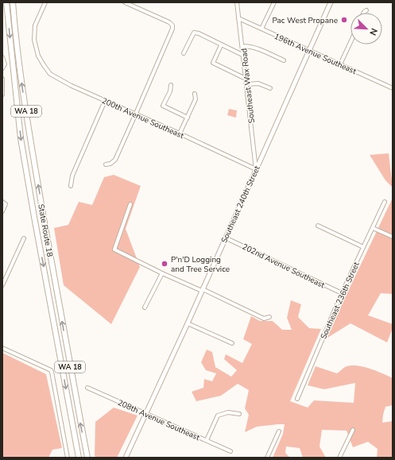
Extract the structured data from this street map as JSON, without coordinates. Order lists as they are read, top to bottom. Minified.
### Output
{"streets":{"highway":["WA 18","State Route 18"],"main road":["Southeast 240th Street"],"street":["196th Avenue Southeast","Southeast Wax Road","200th Avenue Southeast","202nd Avenue Southeast","Southeast 236th Street","208th Avenue Southeast"]},"crossings":[["196th Avenue Southeast","Southeast Wax Road"],["196th Avenue Southeast","Southeast 240th Street"],["Southeast Wax Road","200th Avenue Southeast"],["Southeast Wax Road","Southeast 240th Street"],["200th Avenue Southeast","Southeast 240th Street"],["Southeast 240th Street","202nd Avenue Southeast"],["Southeast 240th Street","208th Avenue Southeast"],["202nd Avenue Southeast","Southeast 236th Street"]],"places":["Pac West Propane","P'n'D Logging and Tree Service"],"north":"bottom right"}
